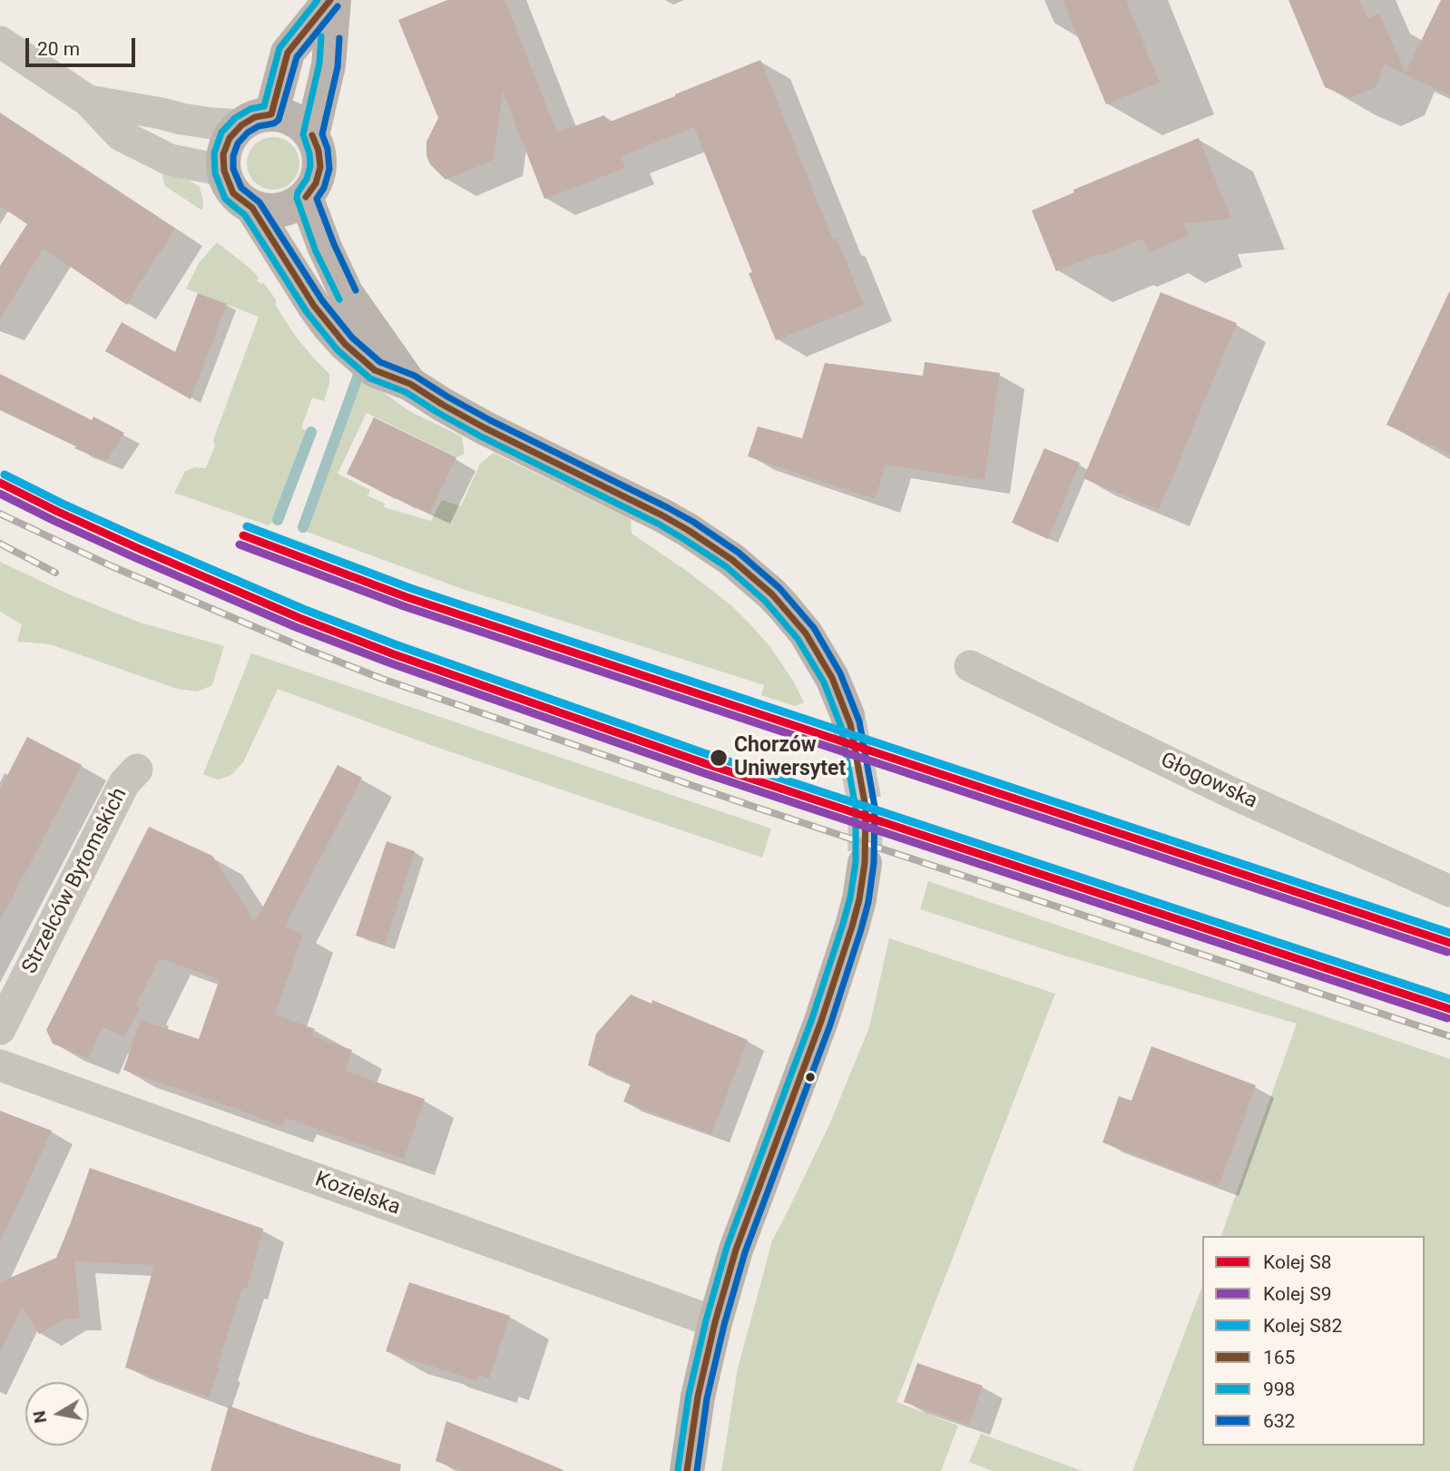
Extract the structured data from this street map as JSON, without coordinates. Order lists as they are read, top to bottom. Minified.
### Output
{"streets":{"street":["Głogowska","Strzelców Bytomskich","Kozielska"]},"places":["Chorzów Uniwersytet"],"lines":["transit line 165","transit line 998","transit line 632","rail line S82","rail line S8","rail line S9"],"legend":["Kolej S8","Kolej S9","Kolej S82","165","998","632"],"scale_bar":"20 m","north":"left"}
